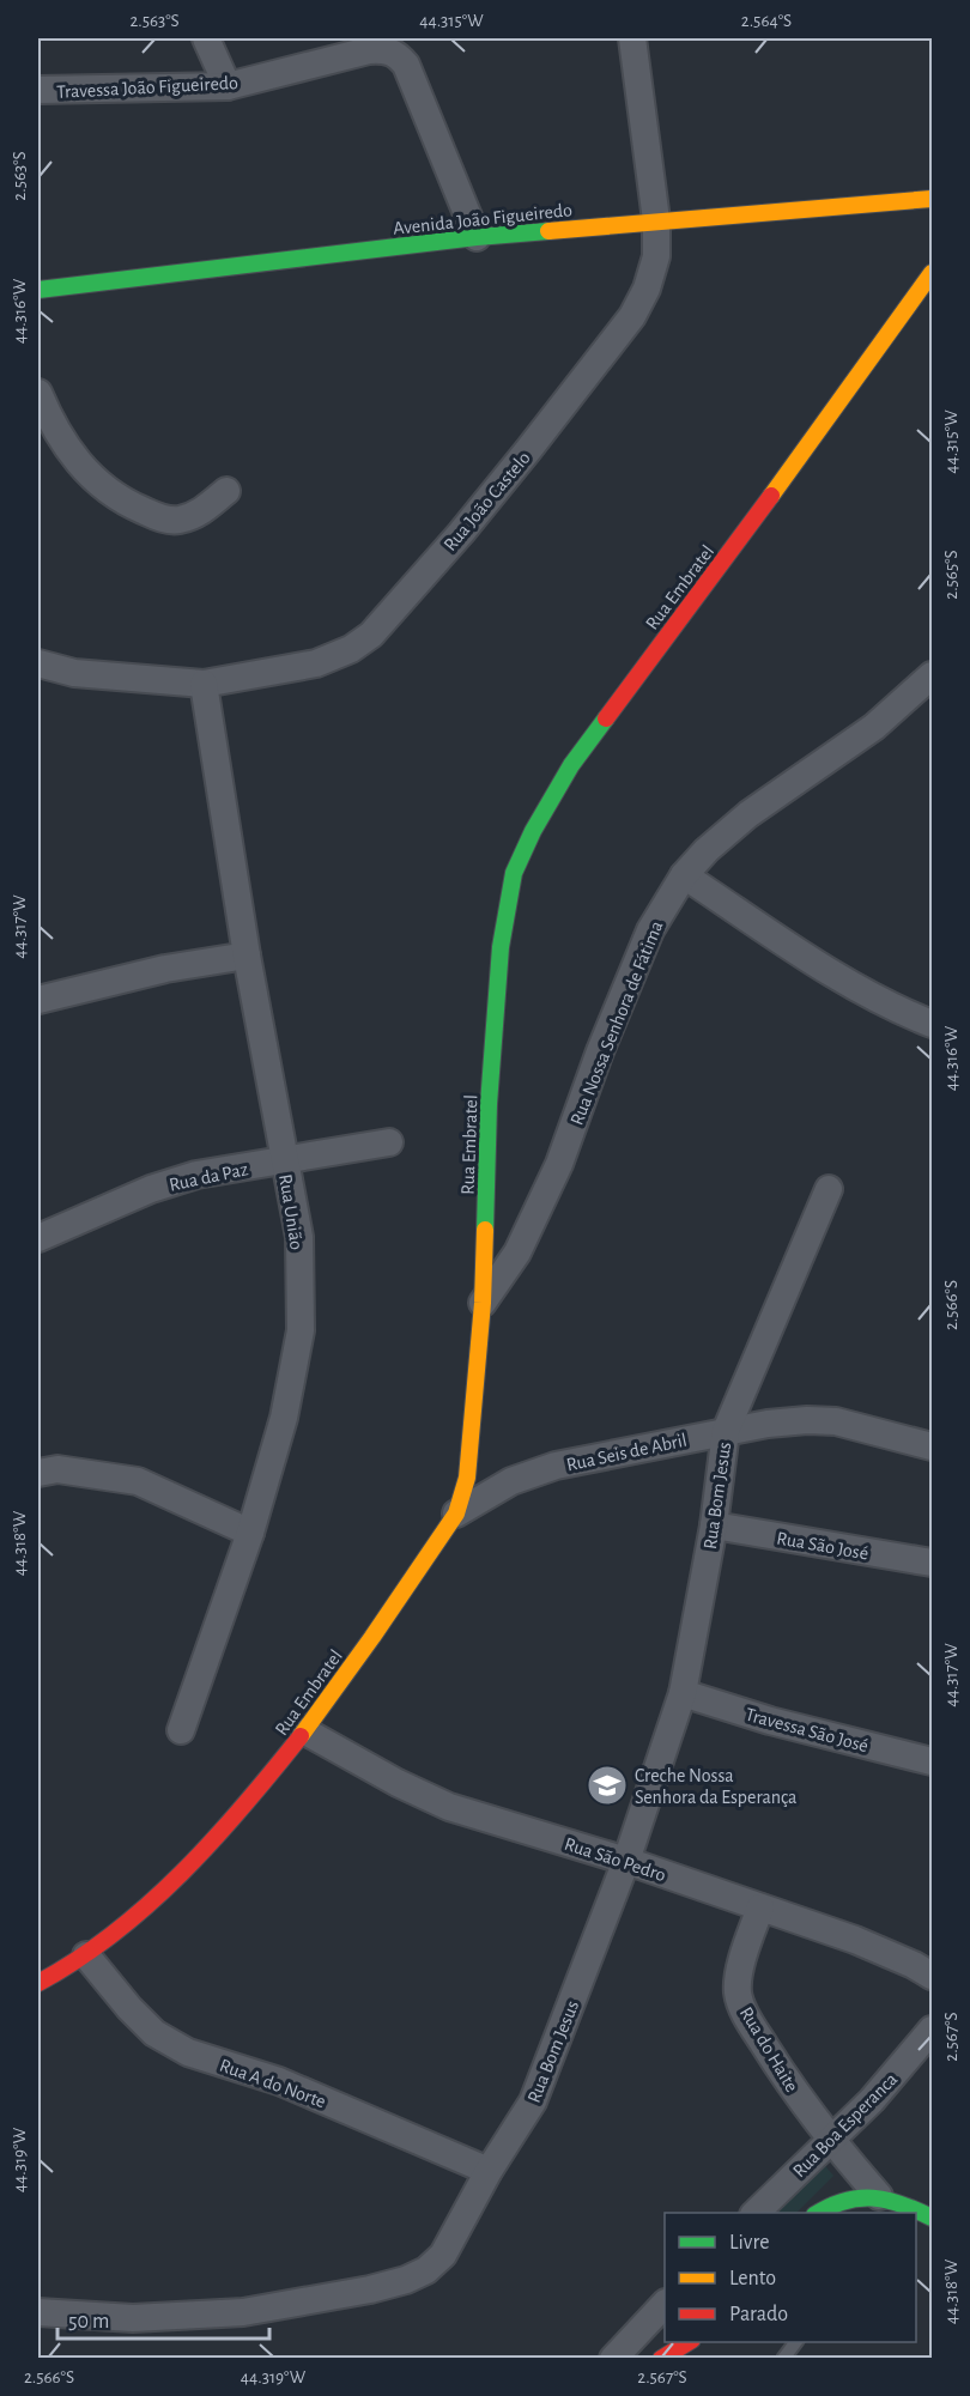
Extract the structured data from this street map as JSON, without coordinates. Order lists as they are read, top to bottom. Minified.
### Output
{"streets":{"street":["Travessa João Figueiredo","Avenida João Figueiredo","Rua João Castelo","Rua Embratel","Rua Nossa Senhora de Fátima","Rua da Paz","Rua União","Rua Seis de Abril","Rua Bom Jesus","Rua São José","Travessa São José","Rua São Pedro","Rua do Haite","Rua A do Norte","Rua Boa Esperanca"]},"crossings":[["Travessa João Figueiredo","Avenida João Figueiredo"],["Avenida João Figueiredo","Rua João Castelo"],["Rua João Castelo","Rua União"],["Rua Embratel","Rua Nossa Senhora de Fátima"],["Rua Embratel","Rua Seis de Abril"],["Rua Embratel","Rua São Pedro"],["Rua Embratel","Rua A do Norte"],["Rua da Paz","Rua União"],["Rua Seis de Abril","Rua Bom Jesus"],["Rua Bom Jesus","Rua São José"],["Rua Bom Jesus","Travessa São José"],["Rua Bom Jesus","Rua São Pedro"],["Rua Bom Jesus","Rua A do Norte"],["Rua São Pedro","Rua do Haite"],["Rua do Haite","Rua Boa Esperanca"]],"places":{"school or university":["Creche Nossa Senhora da Esperança"]},"legend":["Livre","Lento","Parado"],"scale_bar":"50 m","coordinates":["2.563°S","44.315°W","2.564°S","44.316°W","2.565°S","44.317°W","2.566°S","44.318°W","2.567°S","44.319°W"]}
